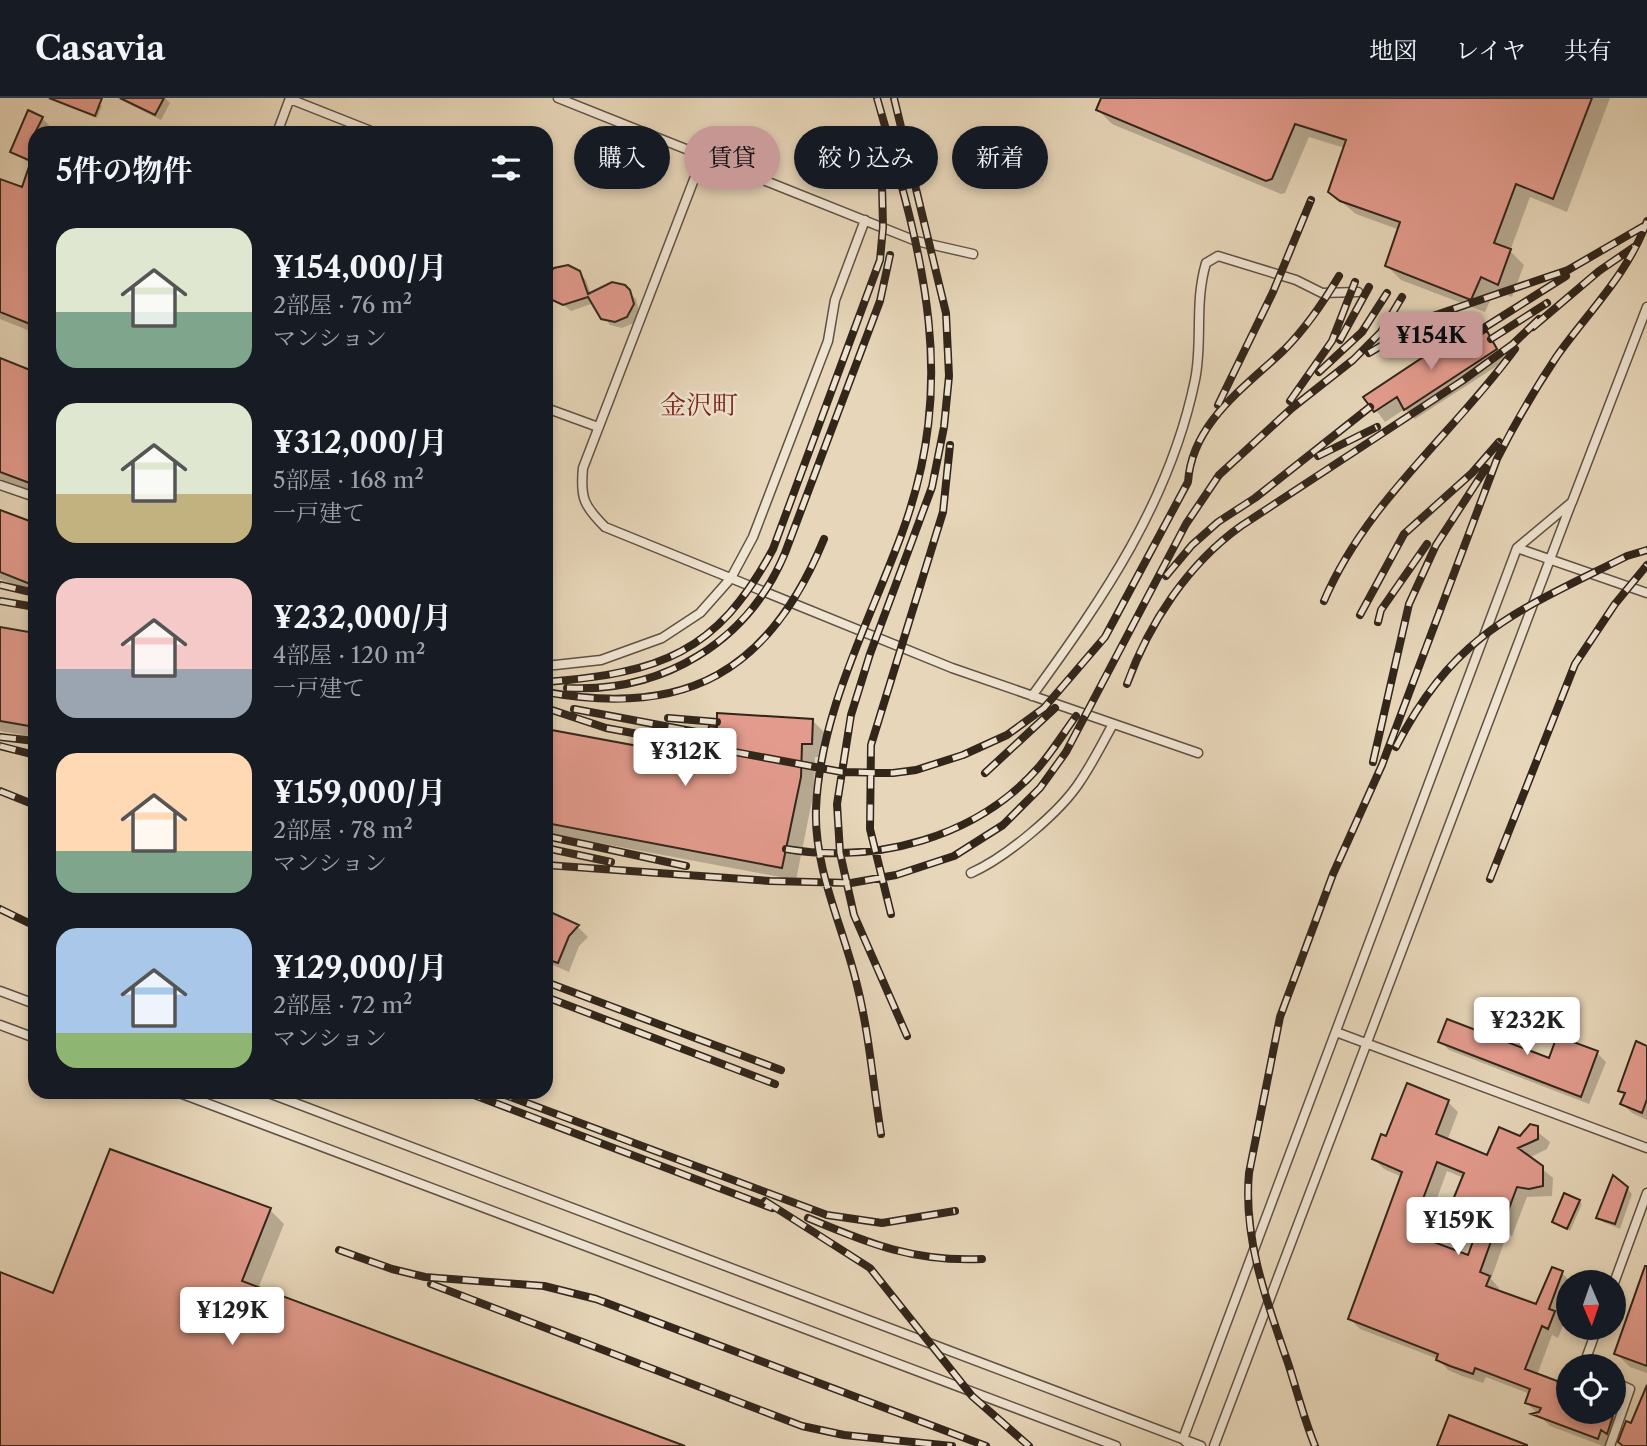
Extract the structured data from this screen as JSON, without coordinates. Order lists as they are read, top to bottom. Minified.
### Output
{"districts":["金沢町"],"north":"bottom","page":{"header":"Casavia","nav":["地図","レイヤ","共有"],"chip":["購入","賃貸","絞り込み","新着"],"heading":"5件の物件","list":[{"name":"¥154,000/月","note":"2部屋 · 76 m² · マンション"},{"name":"¥312,000/月","note":"5部屋 · 168 m² · 一戸建て"},{"name":"¥232,000/月","note":"4部屋 · 120 m² · 一戸建て"},{"name":"¥159,000/月","note":"2部屋 · 78 m² · マンション"},{"name":"¥129,000/月","note":"2部屋 · 72 m² · マンション"}],"price":["¥154K","¥312K","¥232K","¥159K","¥129K"]}}
